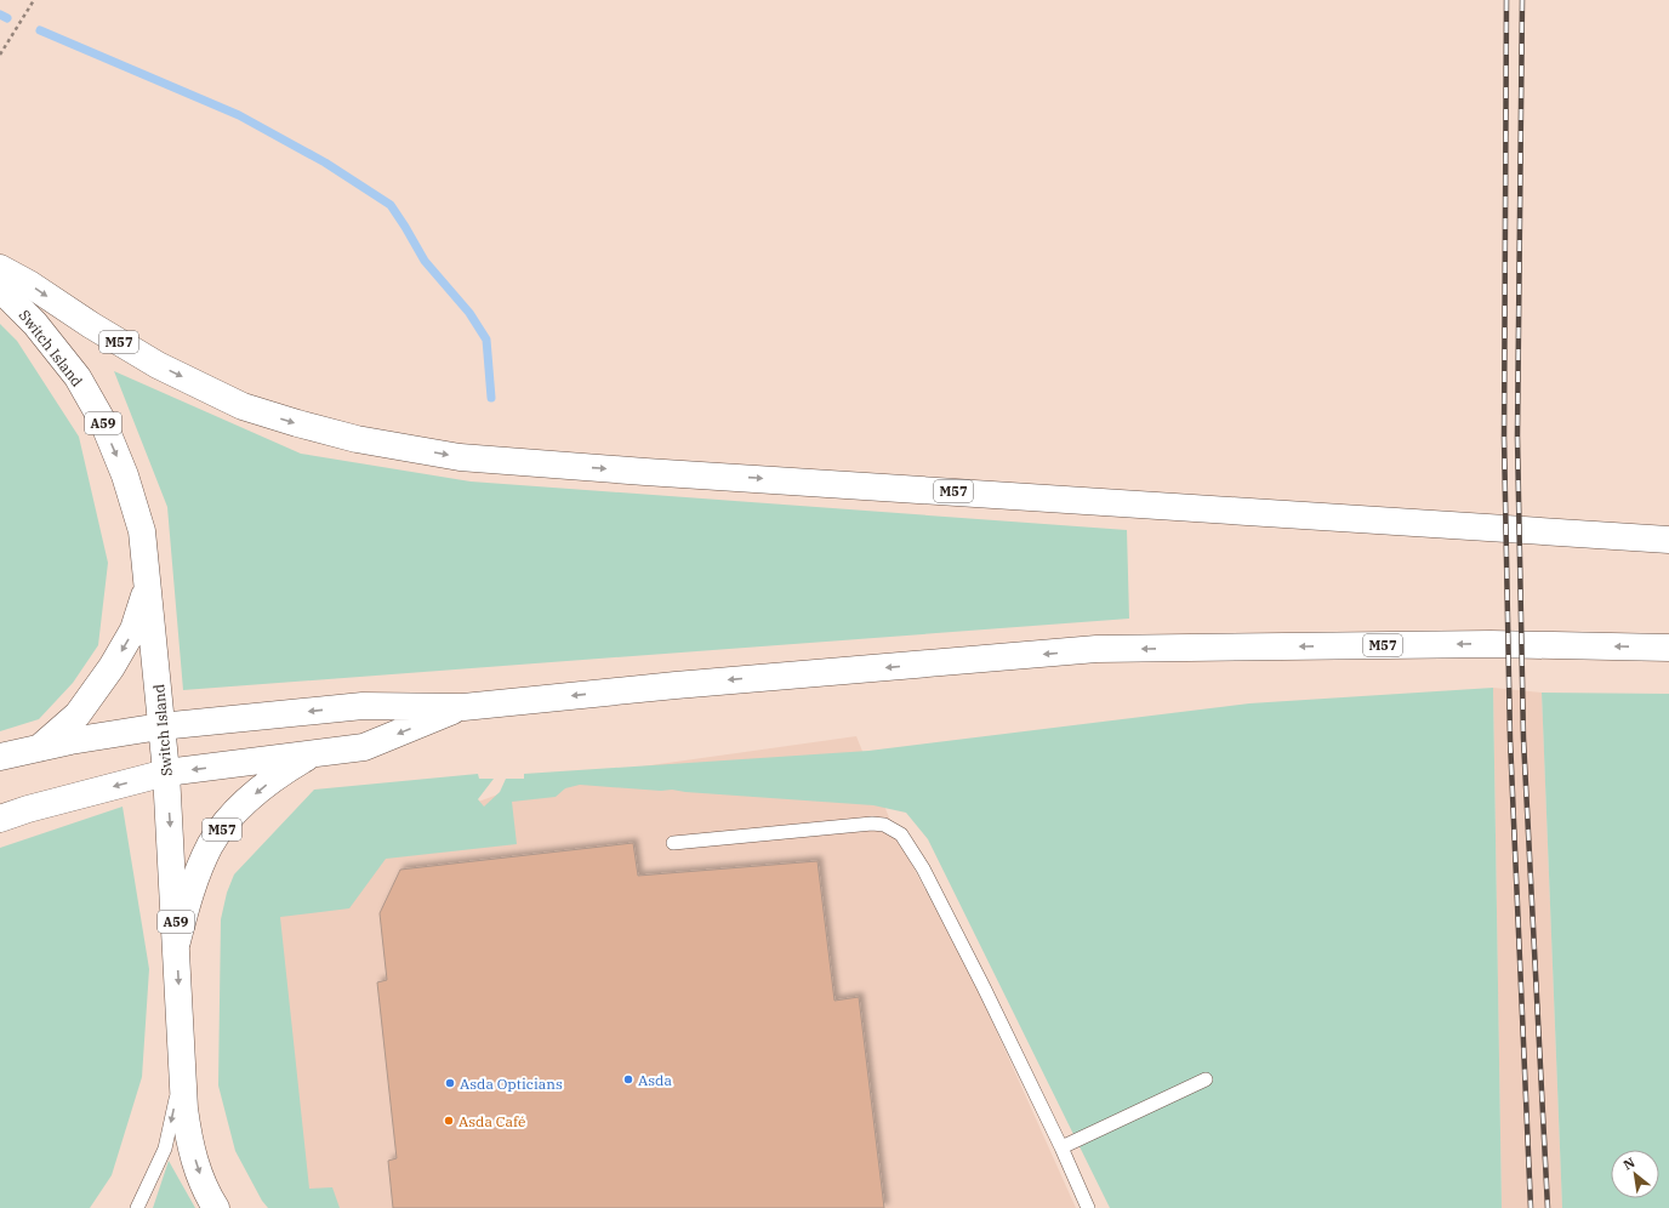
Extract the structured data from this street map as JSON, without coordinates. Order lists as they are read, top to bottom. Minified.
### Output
{"streets":{"highway":["M57","Switch Island","A59"]},"crossings":[["M57","Switch Island"],["Switch Island","A59"]],"one_way":["Switch Island"],"places":["Asda","Asda Opticians","Asda Café"],"north":"top left"}
